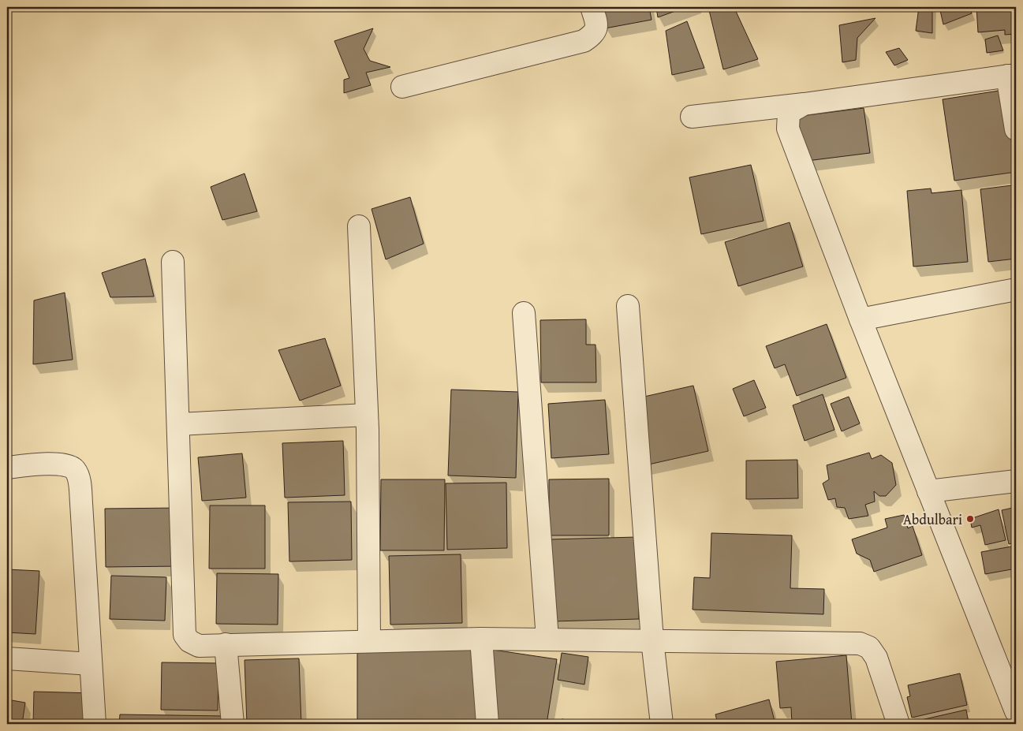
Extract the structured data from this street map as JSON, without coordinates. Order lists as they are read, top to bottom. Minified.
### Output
{"places":["Abdulbari"]}
